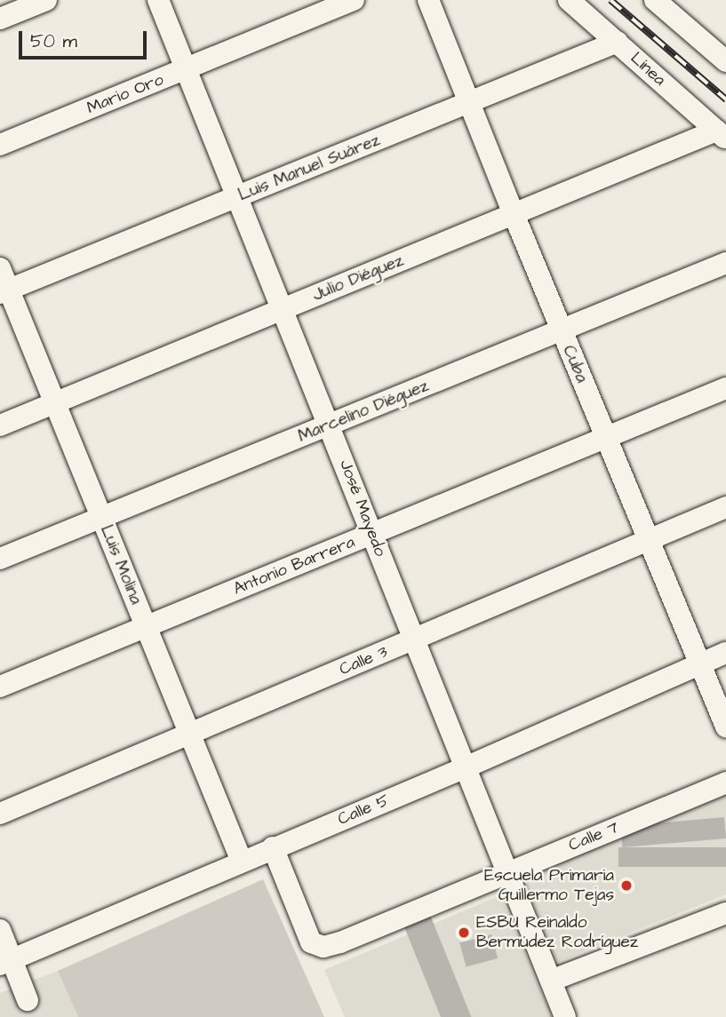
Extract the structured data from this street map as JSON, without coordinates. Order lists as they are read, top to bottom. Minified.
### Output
{"streets":{"street":["Línea","Mario Oro","Luis Manuel Suárez","Julio Diéguez","Cuba","Marcelino Diéguez","José Mayedo","Luis Molina","Antonio Barrera","Calle 3","Calle 5","Calle 7"]},"crossings":[["Línea","Luis Manuel Suárez"],["Línea","Julio Diéguez"],["Mario Oro","José Mayedo"],["Luis Manuel Suárez","Cuba"],["Luis Manuel Suárez","José Mayedo"],["Luis Manuel Suárez","Luis Molina"],["Julio Diéguez","Cuba"],["Julio Diéguez","José Mayedo"],["Julio Diéguez","Luis Molina"],["Cuba","Marcelino Diéguez"],["Cuba","Antonio Barrera"],["Cuba","Calle 3"],["Cuba","Calle 5"],["Marcelino Diéguez","José Mayedo"],["Marcelino Diéguez","Luis Molina"],["José Mayedo","Antonio Barrera"],["José Mayedo","Calle 3"],["José Mayedo","Calle 5"],["José Mayedo","Calle 7"],["Luis Molina","Antonio Barrera"],["Luis Molina","Calle 3"],["Luis Molina","Calle 5"],["Calle 5","Calle 7"]],"places":["Escuela Primaria Guillermo Tejas","ESBU Reinaldo Bermúdez Rodríguez"],"scale_bar":"50 m"}
